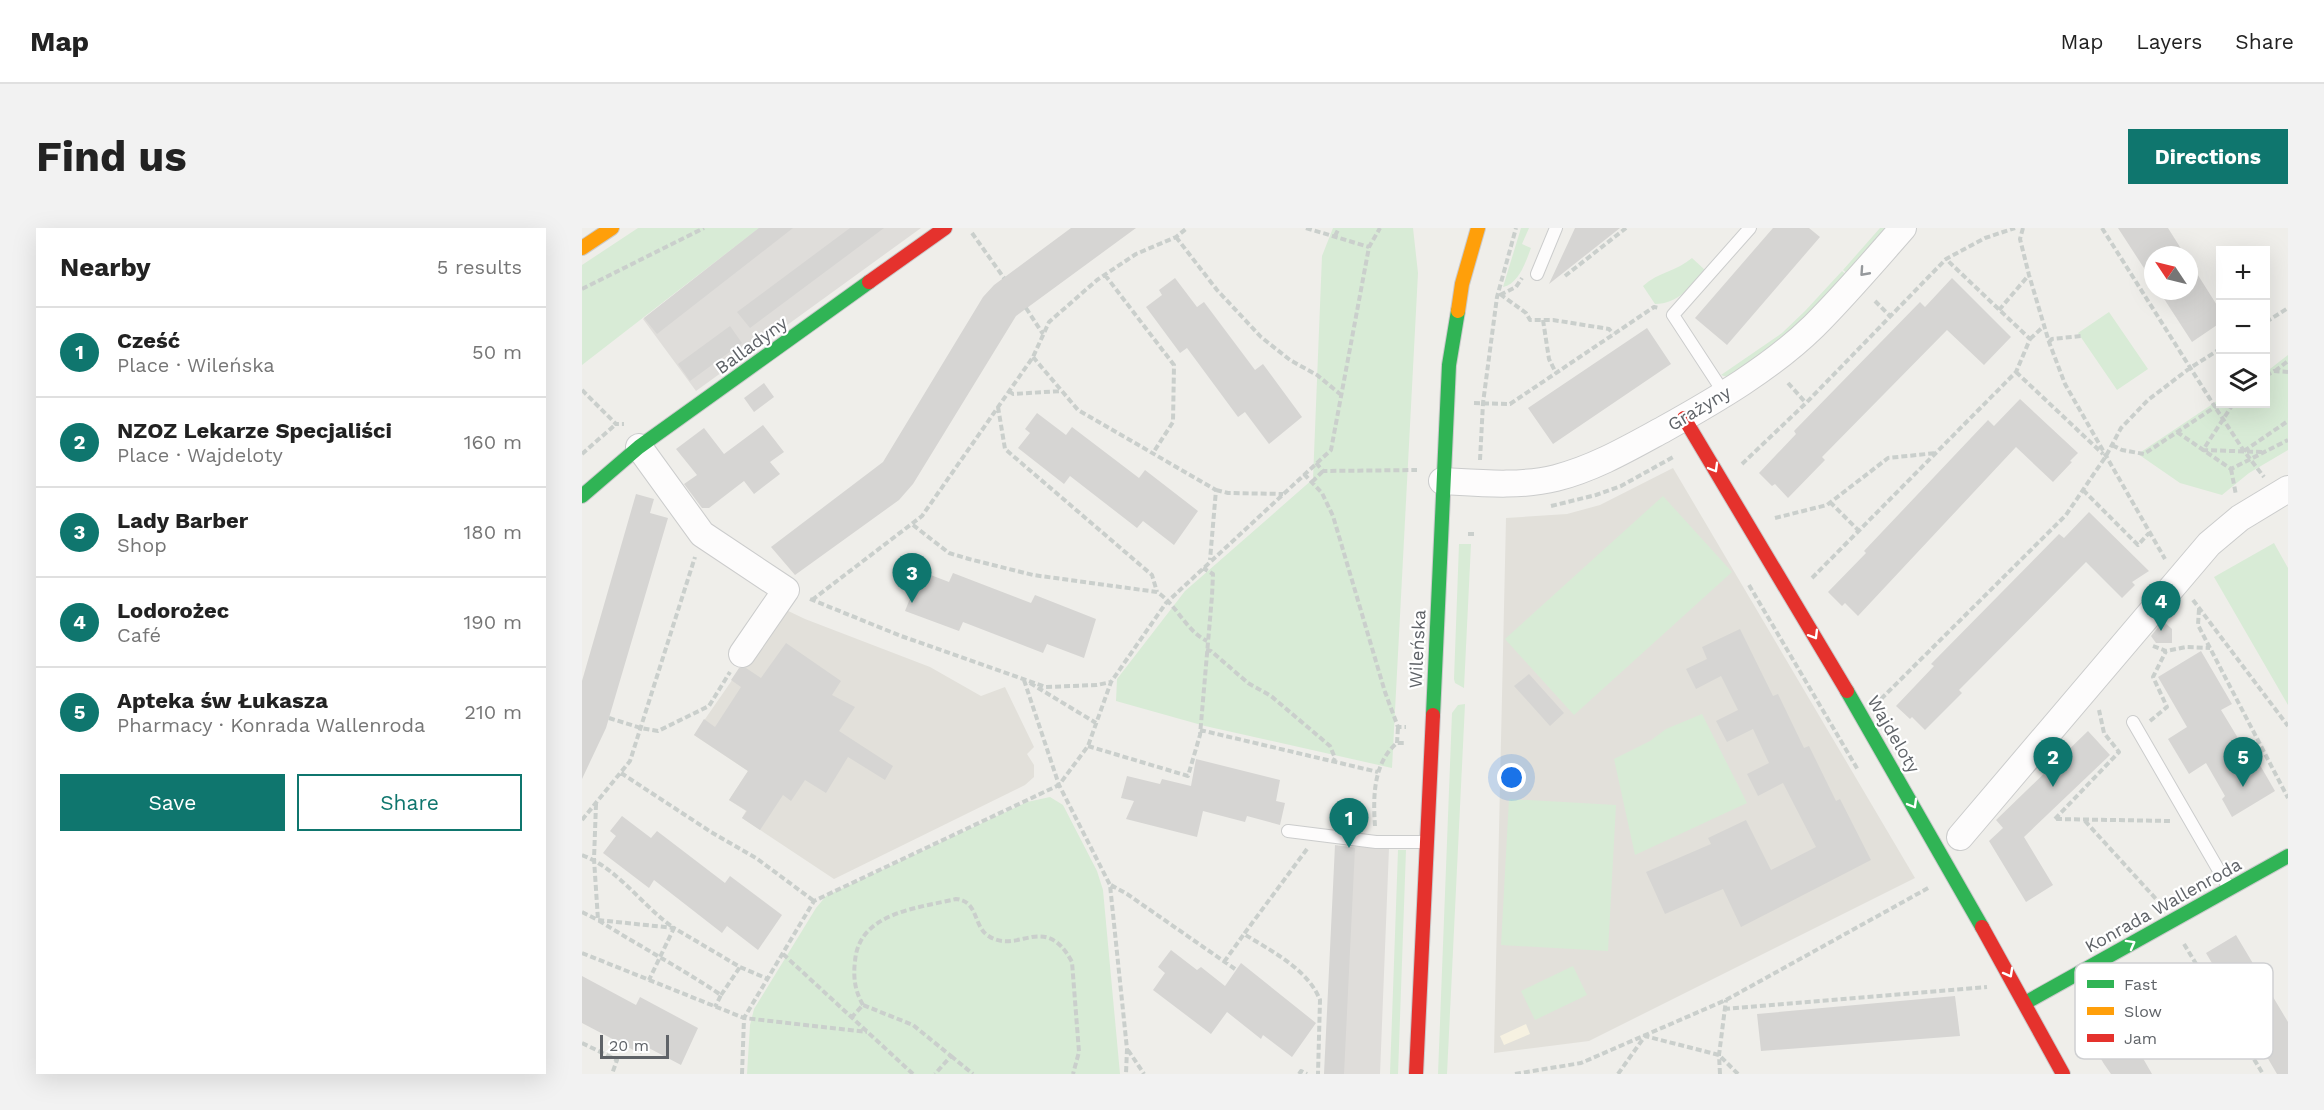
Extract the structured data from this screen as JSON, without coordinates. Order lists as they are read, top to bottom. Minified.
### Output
{"streets":{"street":["Balladyny","Grażyny","Wileńska","Wajdeloty","Konrada Wallenroda"]},"crossings":[["Grażyny","Wileńska"],["Grażyny","Wajdeloty"],["Wajdeloty","Konrada Wallenroda"]],"one_way":["Grażyny","Wajdeloty","Konrada Wallenroda"],"legend":["Fast","Slow","Jam"],"scale_bar":"20 m","north":"top left","page":{"header":"Map","nav":["Map","Layers","Share"],"buttons":["Directions",["Save","Share"]],"title":"Find us","heading":["Nearby","5 results"],"map_buttons":["+","−"],"list":[{"mark":"1","name":"Cześć","note":"Place · Wileńska","value":"50 m"},{"mark":"2","name":"NZOZ Lekarze Specjaliści","note":"Place · Wajdeloty","value":"160 m"},{"mark":"3","name":"Lady Barber","note":"Shop","value":"180 m"},{"mark":"4","name":"Lodorożec","note":"Café","value":"190 m"},{"mark":"5","name":"Apteka św Łukasza","note":"Pharmacy · Konrada Wallenroda","value":"210 m"}],"pins":["3","4","2","5","1"],"scale":"20 m"}}
